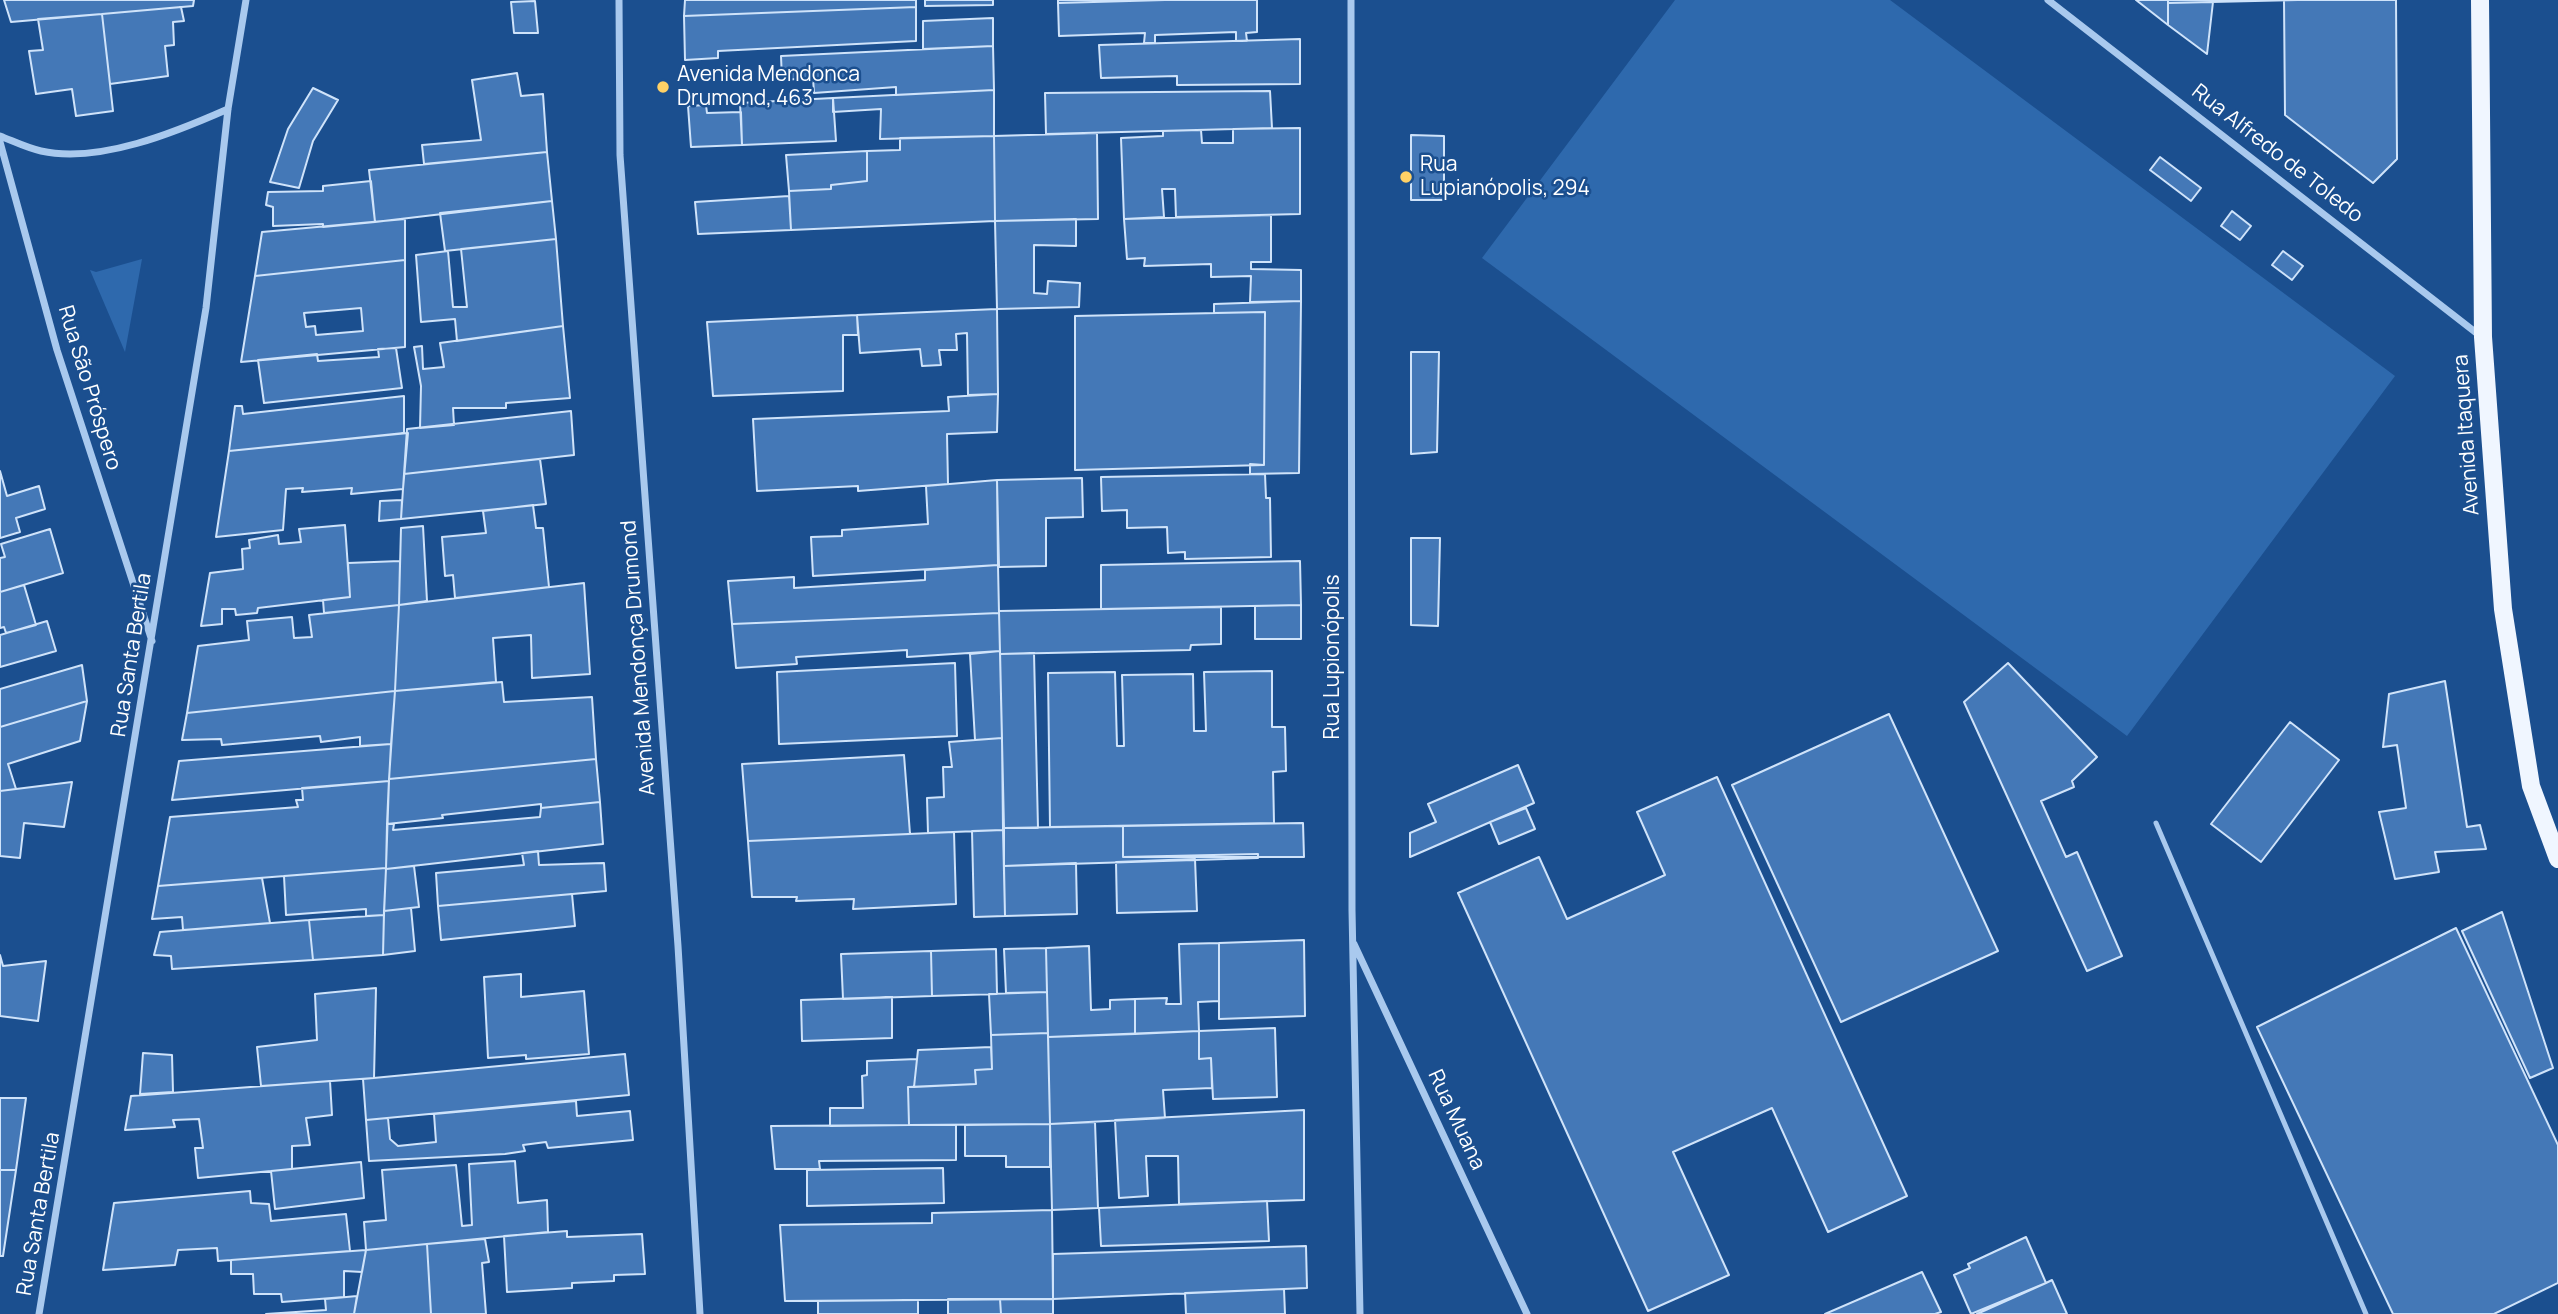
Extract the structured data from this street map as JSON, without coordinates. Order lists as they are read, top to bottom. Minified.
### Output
{"streets":{"main road":["Avenida Itaquera"],"street":["Rua Alfredo de Toledo","Rua São Próspero","Rua Santa Bertila","Rua Lupionópolis","Avenida Mendonça Drumond","Rua Muana"]},"crossings":[["Rua Alfredo de Toledo","Avenida Itaquera"],["Rua São Próspero","Rua Santa Bertila"],["Rua Lupionópolis","Rua Muana"]],"places":["Avenida Mendonca Drumond, 463","Rua Lupianópolis, 294"]}
